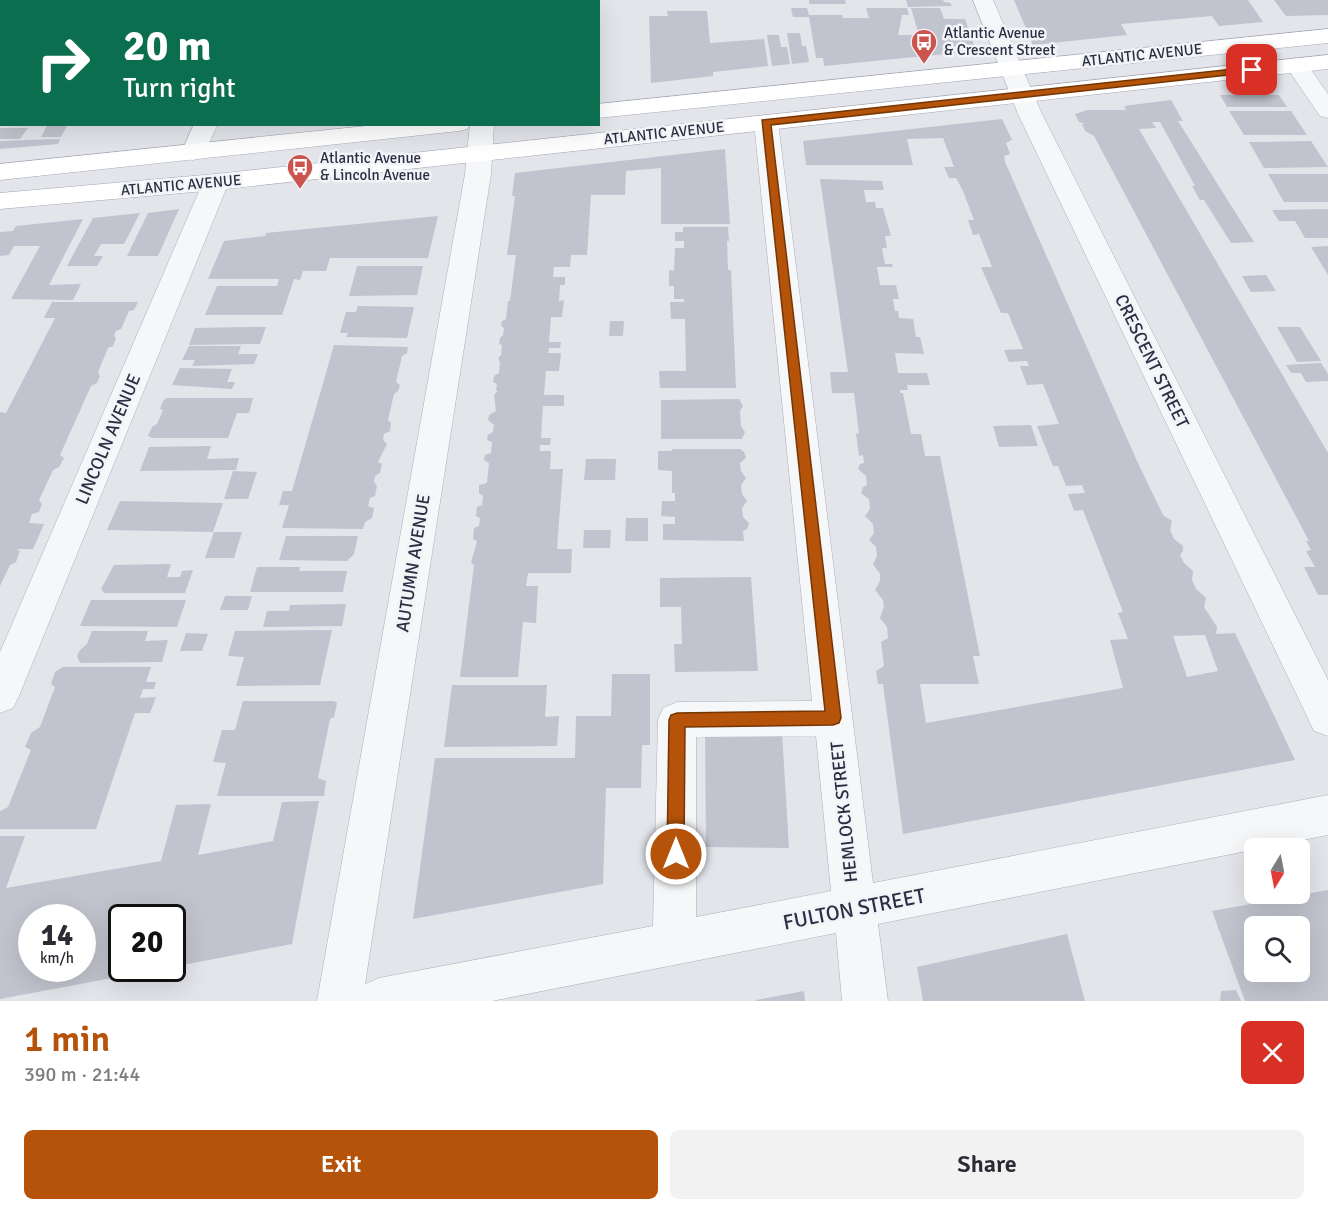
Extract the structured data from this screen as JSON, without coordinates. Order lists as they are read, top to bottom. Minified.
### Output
{"streets":{"main road":["ATLANTIC AVENUE"],"street":["CRESCENT STREET","LINCOLN AVENUE","AUTUMN AVENUE","HEMLOCK STREET","FULTON STREET"]},"crossings":[["ATLANTIC AVENUE","CRESCENT STREET"],["ATLANTIC AVENUE","LINCOLN AVENUE"],["ATLANTIC AVENUE","AUTUMN AVENUE"],["ATLANTIC AVENUE","HEMLOCK STREET"],["HEMLOCK STREET","FULTON STREET"]],"places":{"bus stop":["Atlantic Avenue & Crescent Street","Atlantic Avenue & Lincoln Avenue"]},"north":"bottom","page":{"turn":["20 m","Turn right"],"speed":"14 km/h","limit":"20","heading":["1 min","390 m · 21:44"],"buttons":["Exit","Share"]}}
